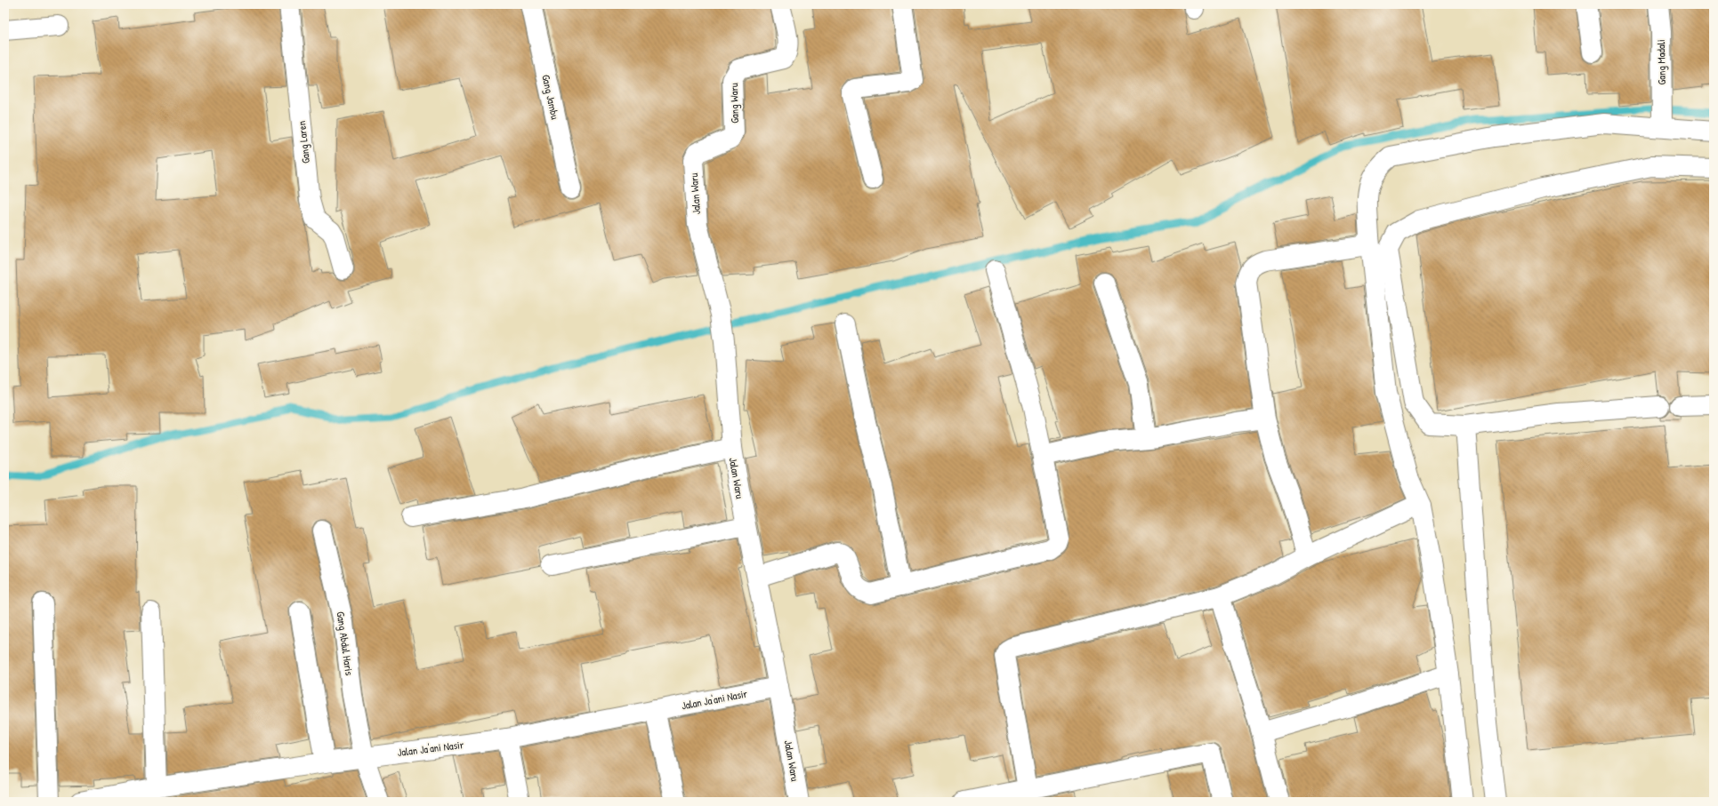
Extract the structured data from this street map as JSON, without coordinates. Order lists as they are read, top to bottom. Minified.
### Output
{"streets":{"street":["Gang Madali","Gang Jambu","Gang Waru","Gang Laren","Jalan Waru","Gang Abdul Haris","Jalan Ja'ani Nasir"]},"crossings":[["Gang Waru","Jalan Waru"],["Jalan Waru","Jalan Ja'ani Nasir"],["Gang Abdul Haris","Jalan Ja'ani Nasir"]]}
